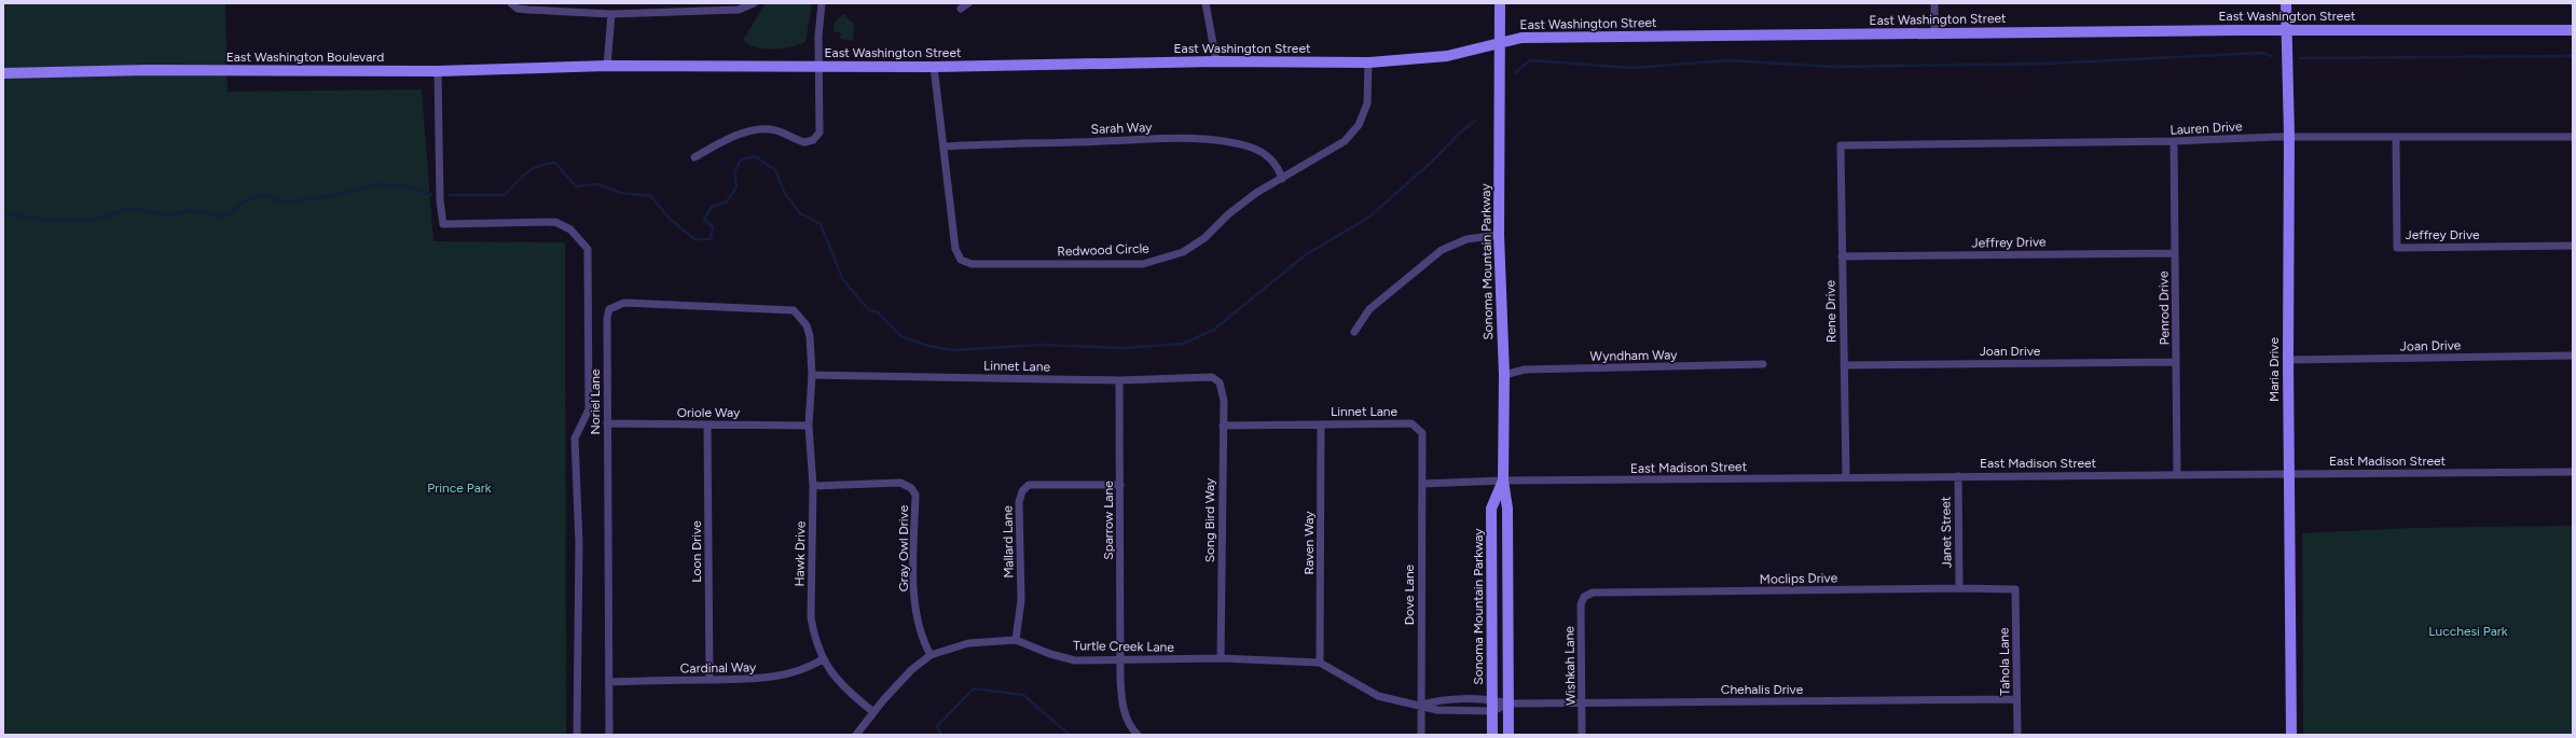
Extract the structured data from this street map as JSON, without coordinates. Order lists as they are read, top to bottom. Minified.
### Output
{"streets":{"main road":["East Washington Street","East Washington Boulevard","Sonoma Mountain Parkway","Maria Drive"],"street":["Sarah Way","Lauren Drive","Jeffrey Drive","Redwood Circle","Penrod Drive","Rene Drive","Joan Drive","Wyndham Way","Linnet Lane","Noriel Lane","Oriole Way","East Madison Street","Sparrow Lane","Song Bird Way","Janet Street","Mallard Lane","Raven Way","Gray Owl Drive","Loon Drive","Hawk Drive","Moclips Drive","Dove Lane","Turtle Creek Lane","Tahola Lane","Wishkah Lane","Cardinal Way","Chehalis Drive"]},"crossings":[["East Washington Street","East Washington Boulevard"],["East Washington Street","Redwood Circle"],["East Washington Street","Sonoma Mountain Parkway"],["East Washington Street","Maria Drive"],["Sarah Way","Redwood Circle"],["Lauren Drive","Jeffrey Drive"],["Lauren Drive","Penrod Drive"],["Lauren Drive","Rene Drive"],["Lauren Drive","Maria Drive"],["Jeffrey Drive","Penrod Drive"],["Jeffrey Drive","Rene Drive"],["Sonoma Mountain Parkway","Wyndham Way"],["Sonoma Mountain Parkway","East Madison Street"],["Sonoma Mountain Parkway","Turtle Creek Lane"],["Sonoma Mountain Parkway","Chehalis Drive"],["Penrod Drive","Joan Drive"],["Penrod Drive","East Madison Street"],["Rene Drive","Joan Drive"],["Rene Drive","East Madison Street"],["Joan Drive","Maria Drive"],["Linnet Lane","Sparrow Lane"],["Linnet Lane","Song Bird Way"],["Linnet Lane","Raven Way"],["Linnet Lane","Hawk Drive"],["Linnet Lane","Dove Lane"],["Maria Drive","East Madison Street"],["Noriel Lane","Oriole Way"],["Noriel Lane","Hawk Drive"],["Noriel Lane","Cardinal Way"],["Oriole Way","Loon Drive"],["Oriole Way","Hawk Drive"],["East Madison Street","Janet Street"],["Sparrow Lane","Mallard Lane"],["Sparrow Lane","Turtle Creek Lane"],["Song Bird Way","Turtle Creek Lane"],["Janet Street","Moclips Drive"],["Mallard Lane","Turtle Creek Lane"],["Raven Way","Turtle Creek Lane"],["Gray Owl Drive","Hawk Drive"],["Gray Owl Drive","Turtle Creek Lane"],["Loon Drive","Cardinal Way"],["Hawk Drive","Turtle Creek Lane"],["Hawk Drive","Cardinal Way"],["Moclips Drive","Tahola Lane"],["Moclips Drive","Wishkah Lane"],["Dove Lane","Turtle Creek Lane"],["Turtle Creek Lane","Chehalis Drive"],["Tahola Lane","Chehalis Drive"],["Wishkah Lane","Chehalis Drive"]],"parks":["Prince Park","Lucchesi Park"]}
